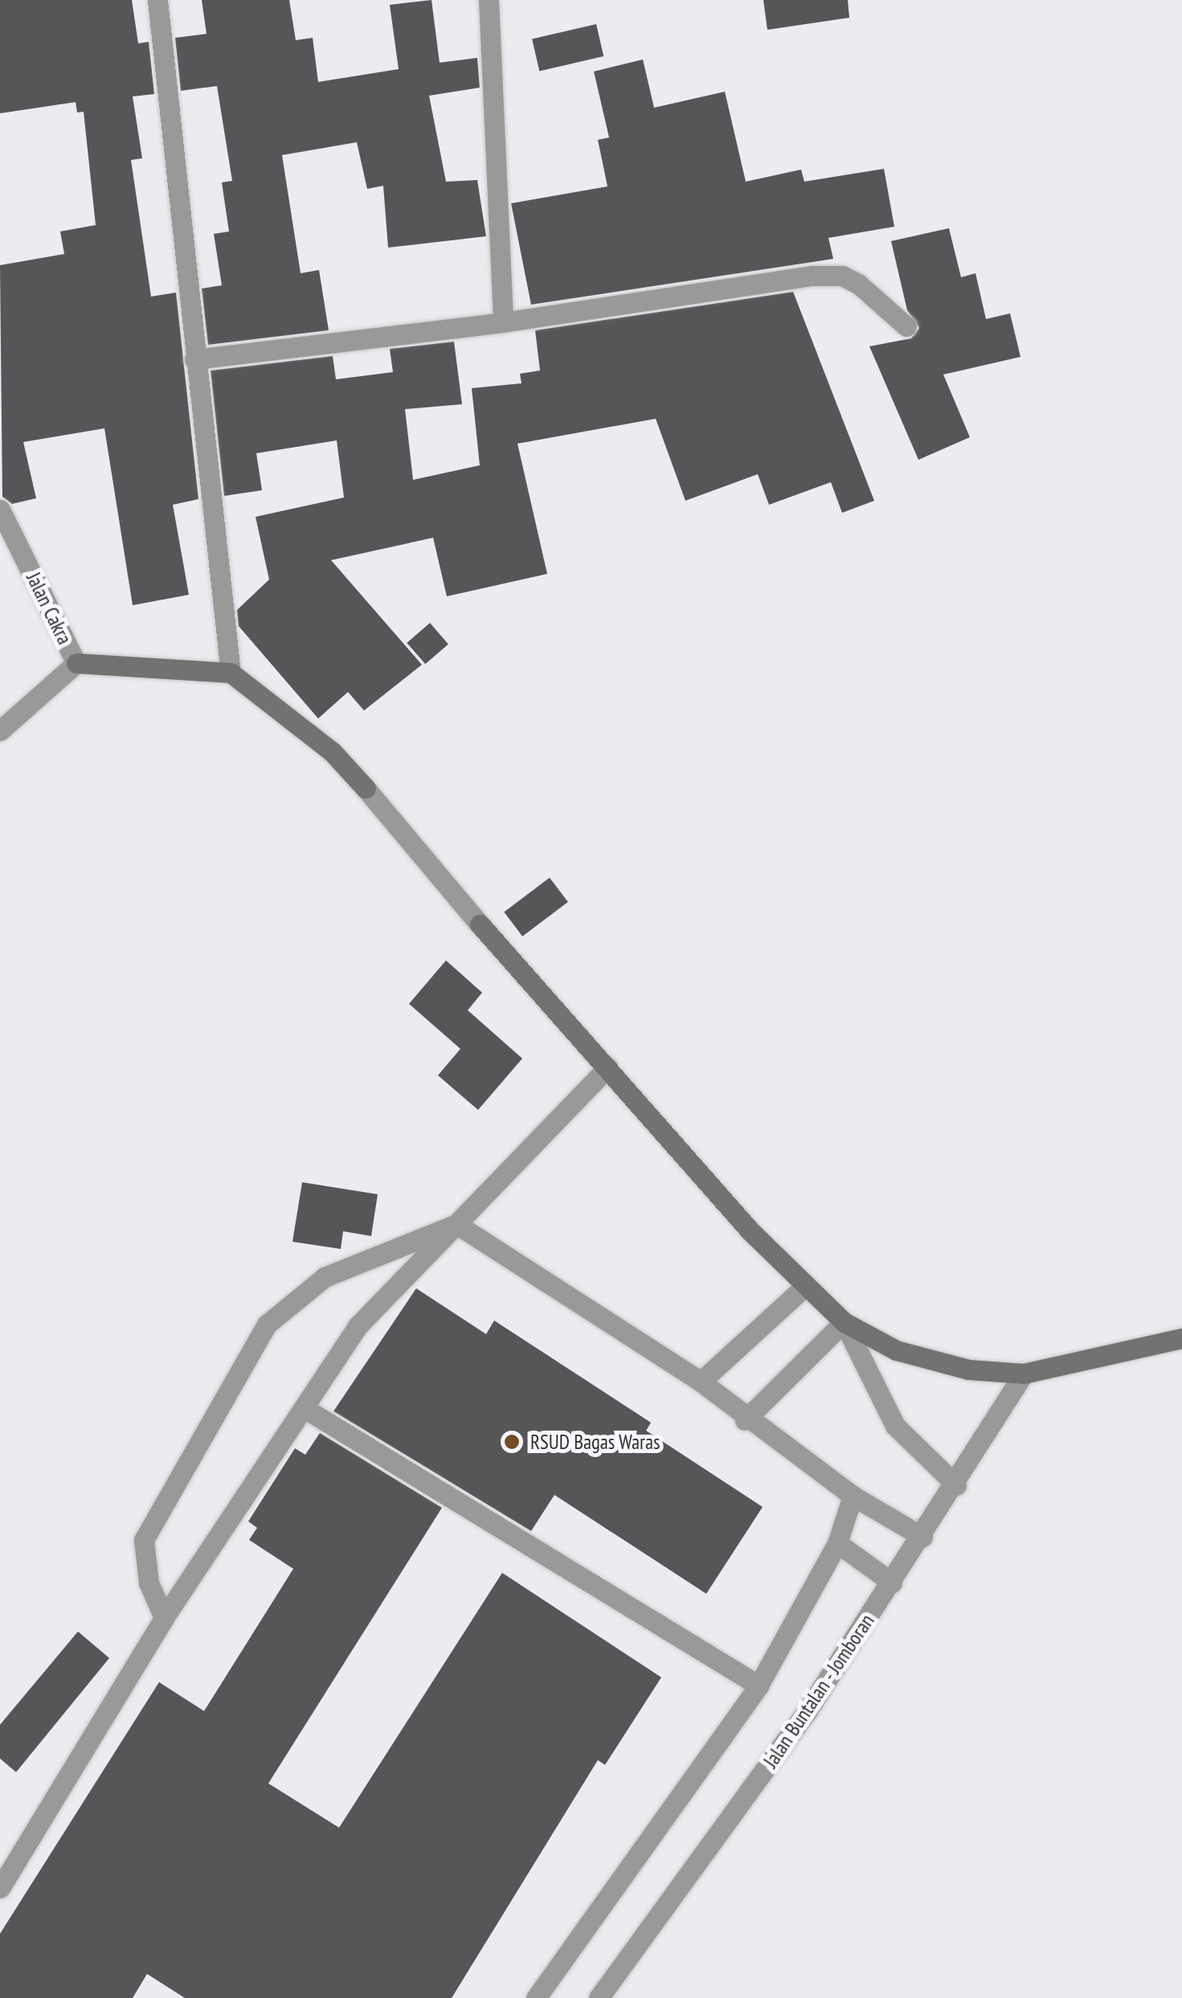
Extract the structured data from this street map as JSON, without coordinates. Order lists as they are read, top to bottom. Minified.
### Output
{"streets":{"street":["Jalan Cakra","Jalan Buntalan - Jomboran"]},"places":["RSUD Bagas Waras"]}
